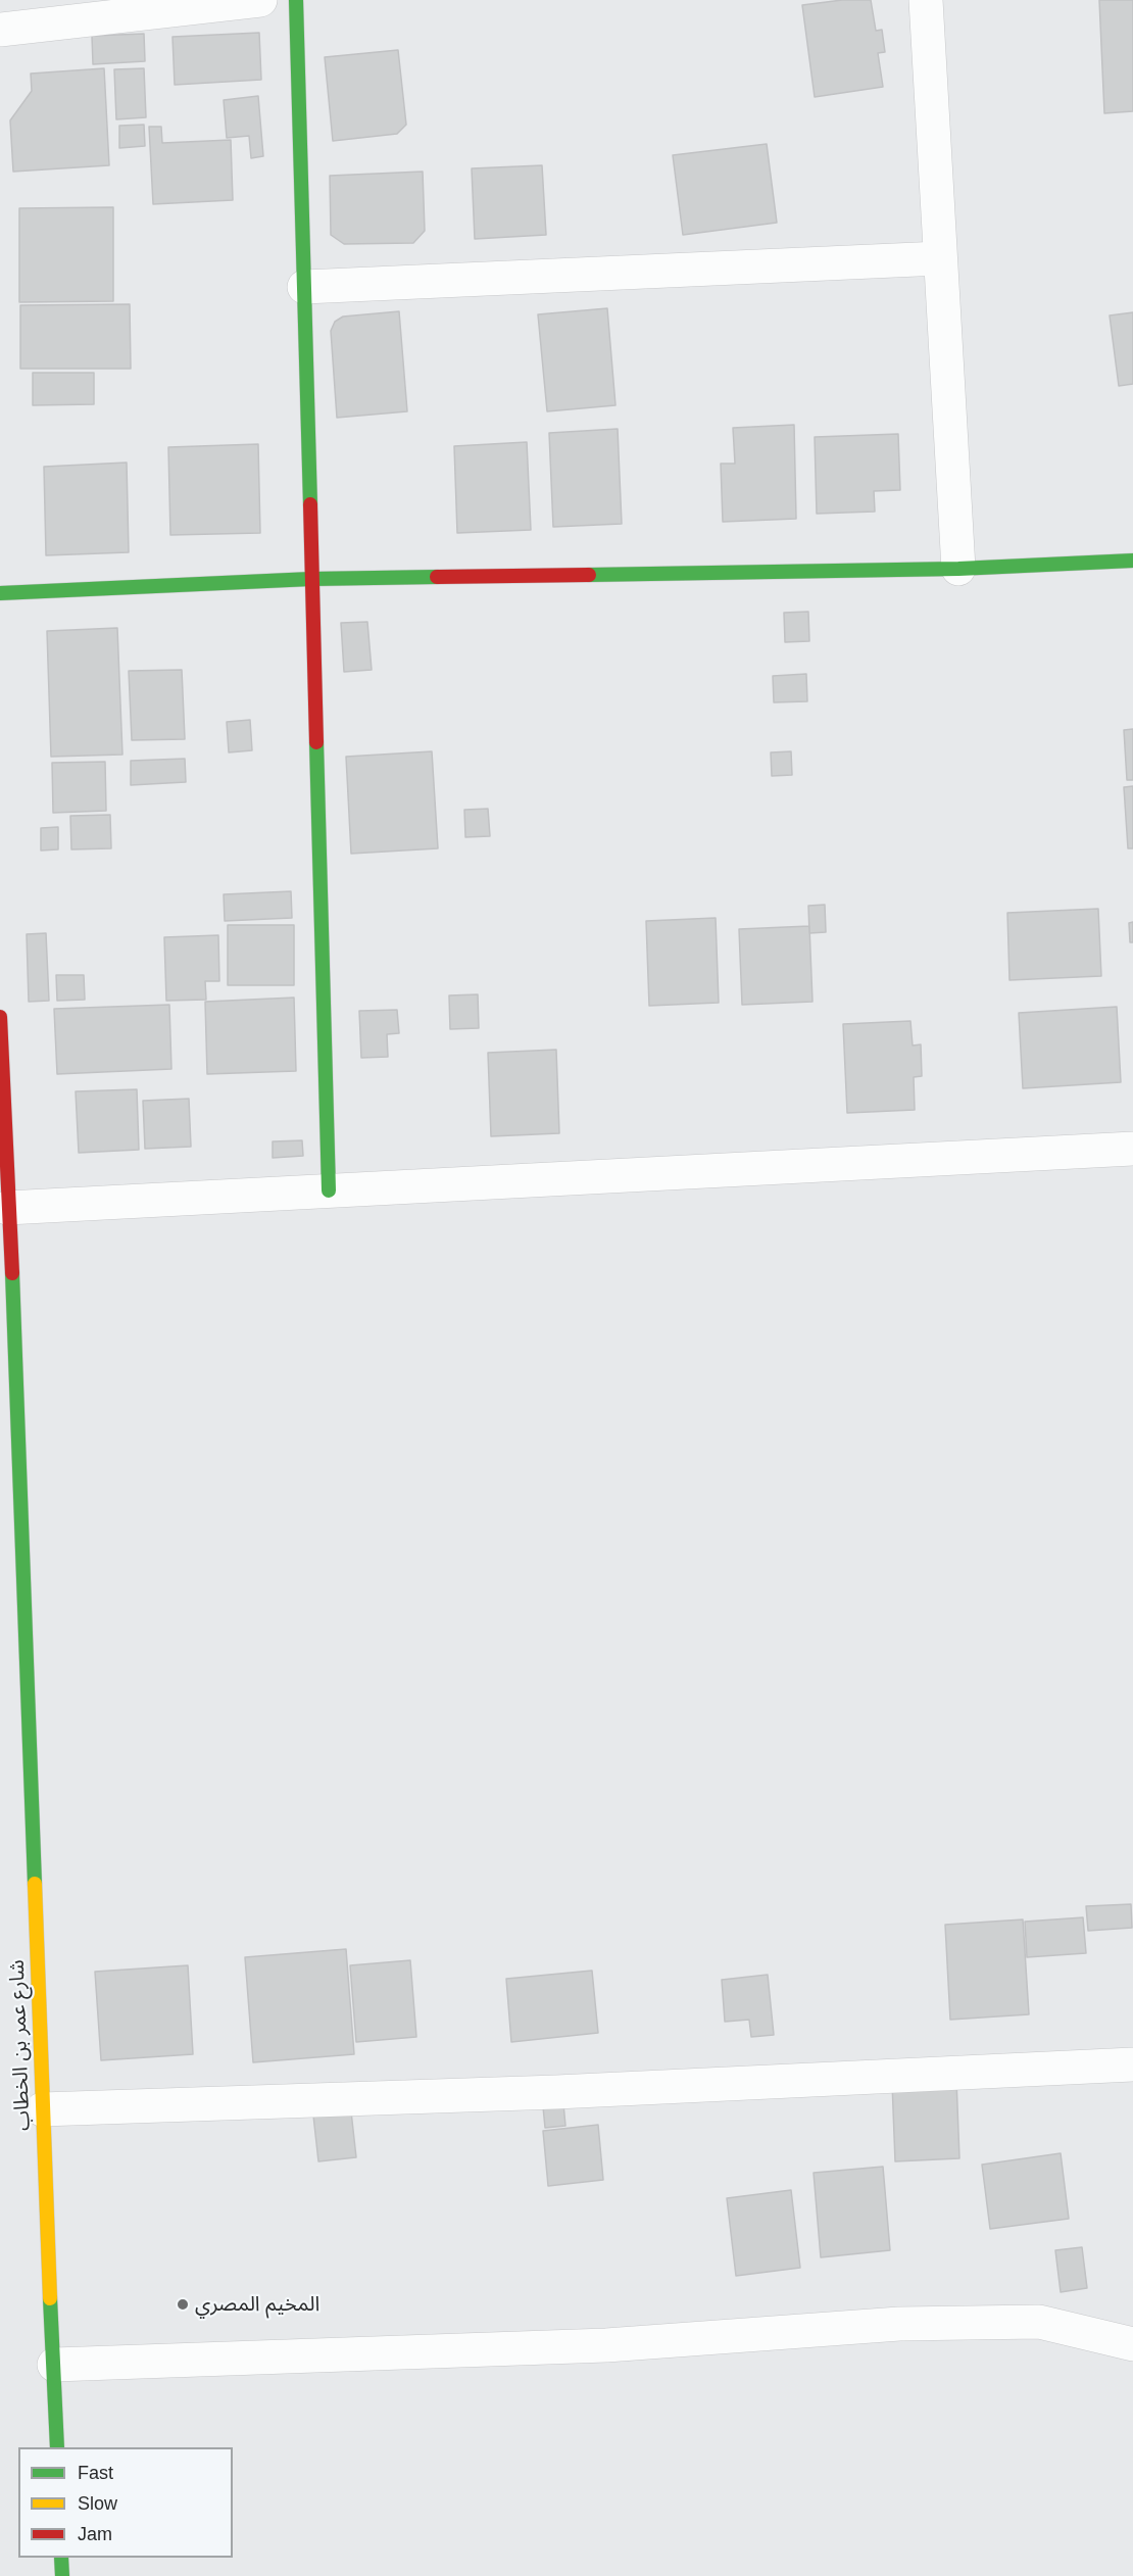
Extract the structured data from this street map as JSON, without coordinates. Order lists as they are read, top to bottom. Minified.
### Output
{"streets":{"street":["شارع عمر بن الخطاب"]},"places":["المخيم المصري"],"legend":["Fast","Slow","Jam"]}
